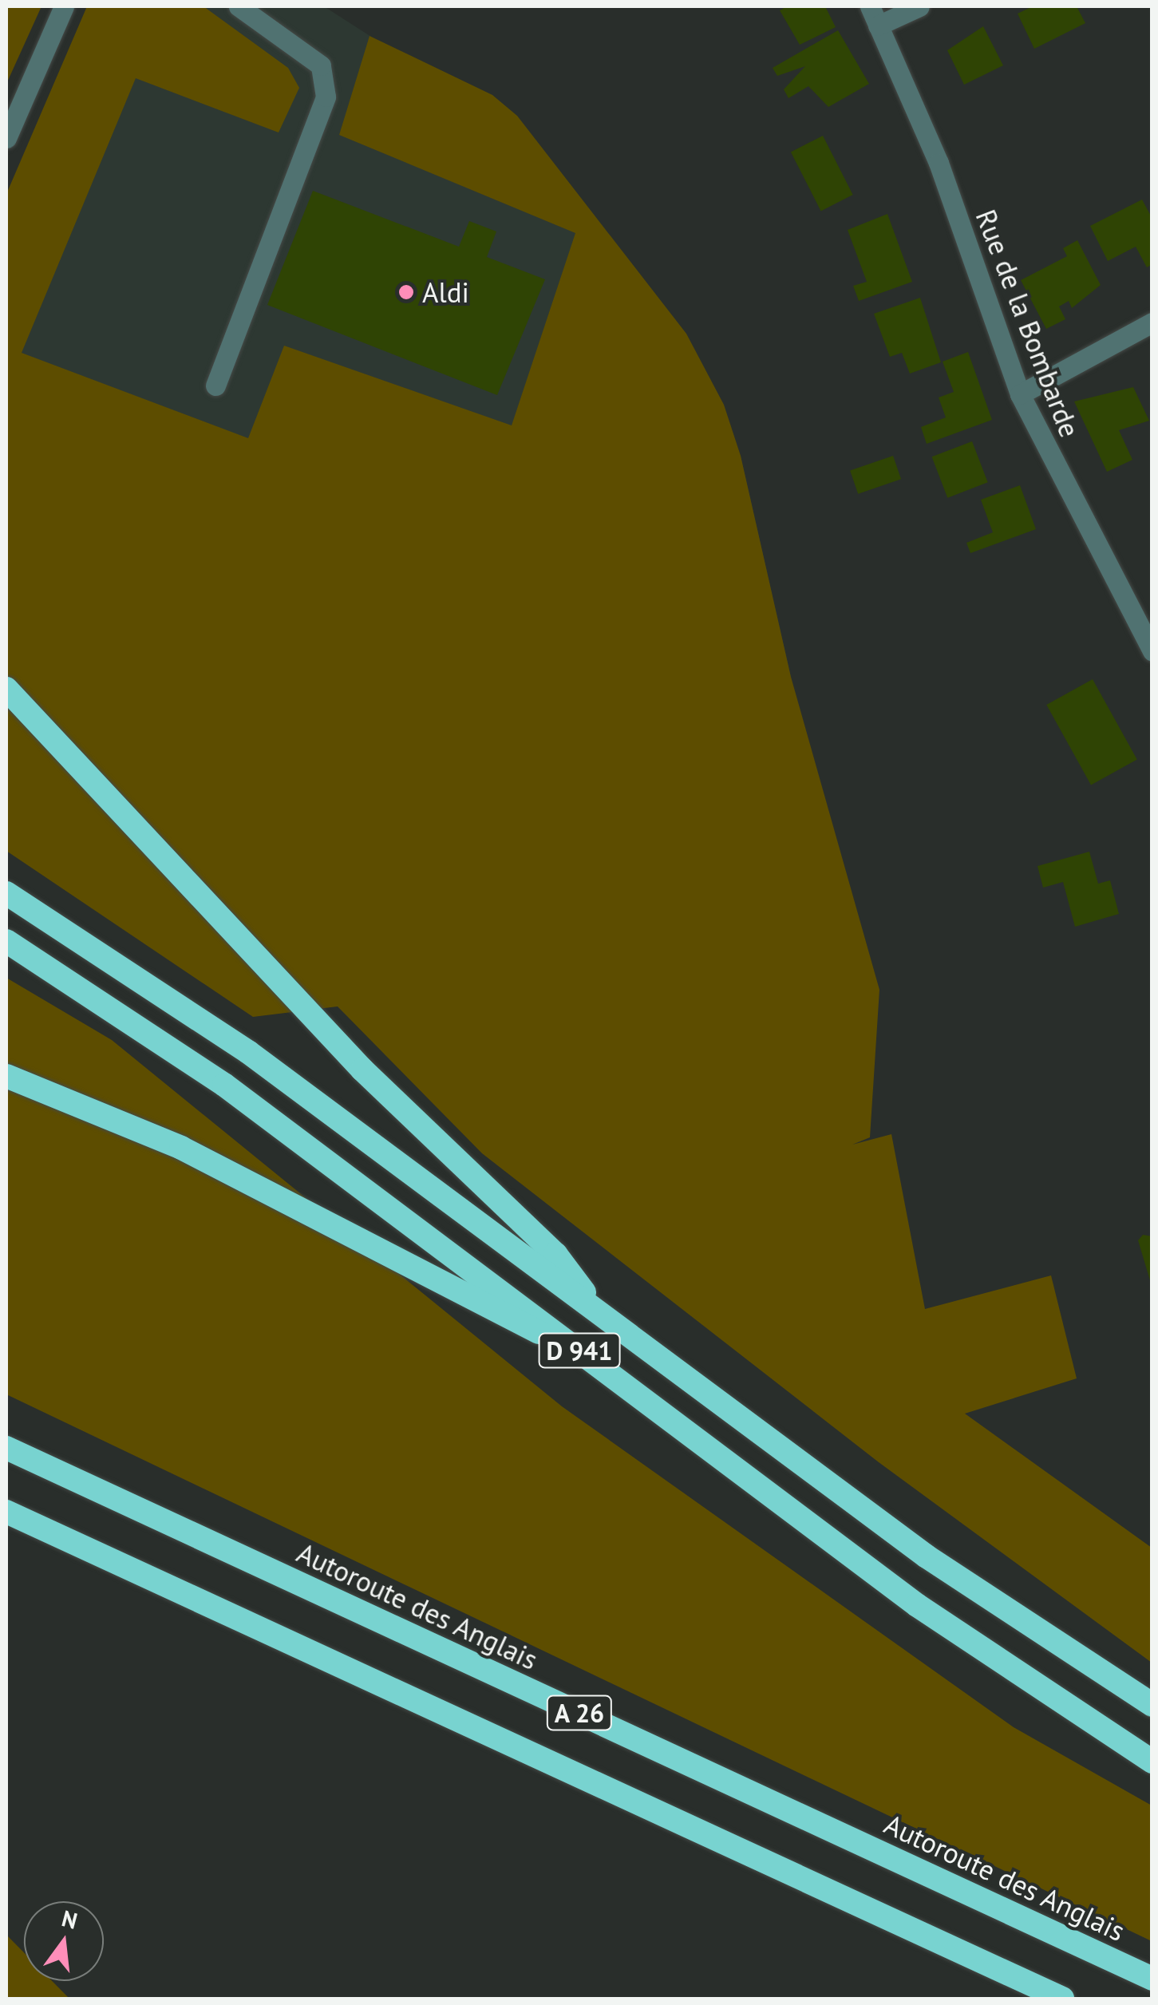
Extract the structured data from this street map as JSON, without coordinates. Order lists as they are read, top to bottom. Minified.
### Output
{"streets":{"highway":["D 941","Autoroute des Anglais","A 26"],"street":["Rue de la Bombarde"]},"places":["Aldi"],"north":"top"}
